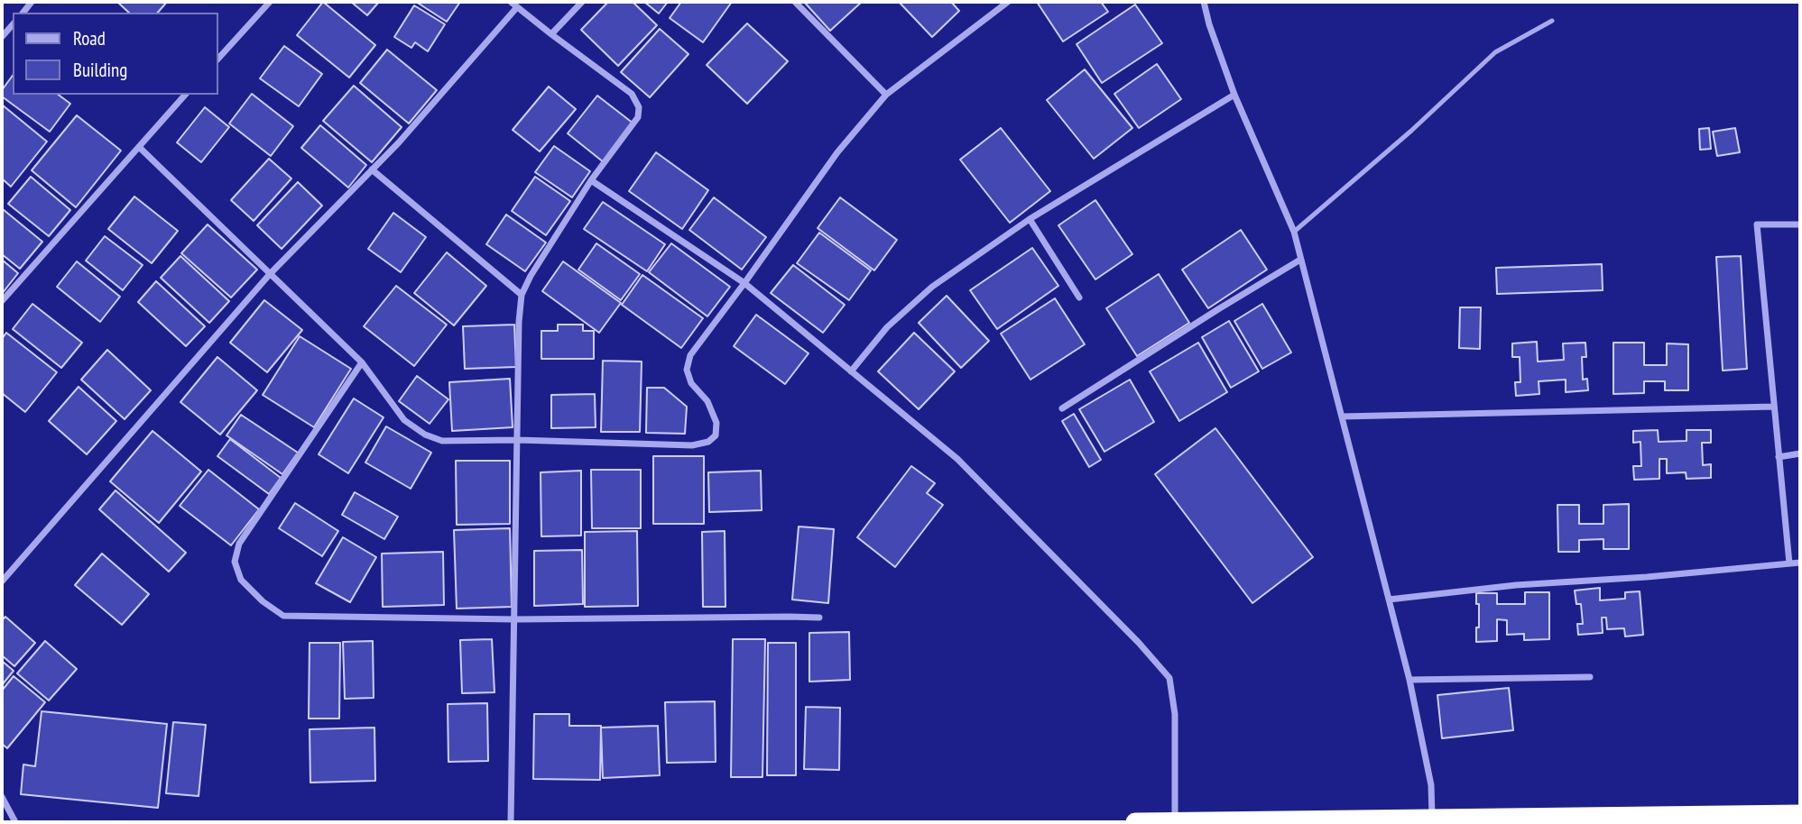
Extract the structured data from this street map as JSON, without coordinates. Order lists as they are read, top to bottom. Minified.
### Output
{"legend":["Road","Building"]}
